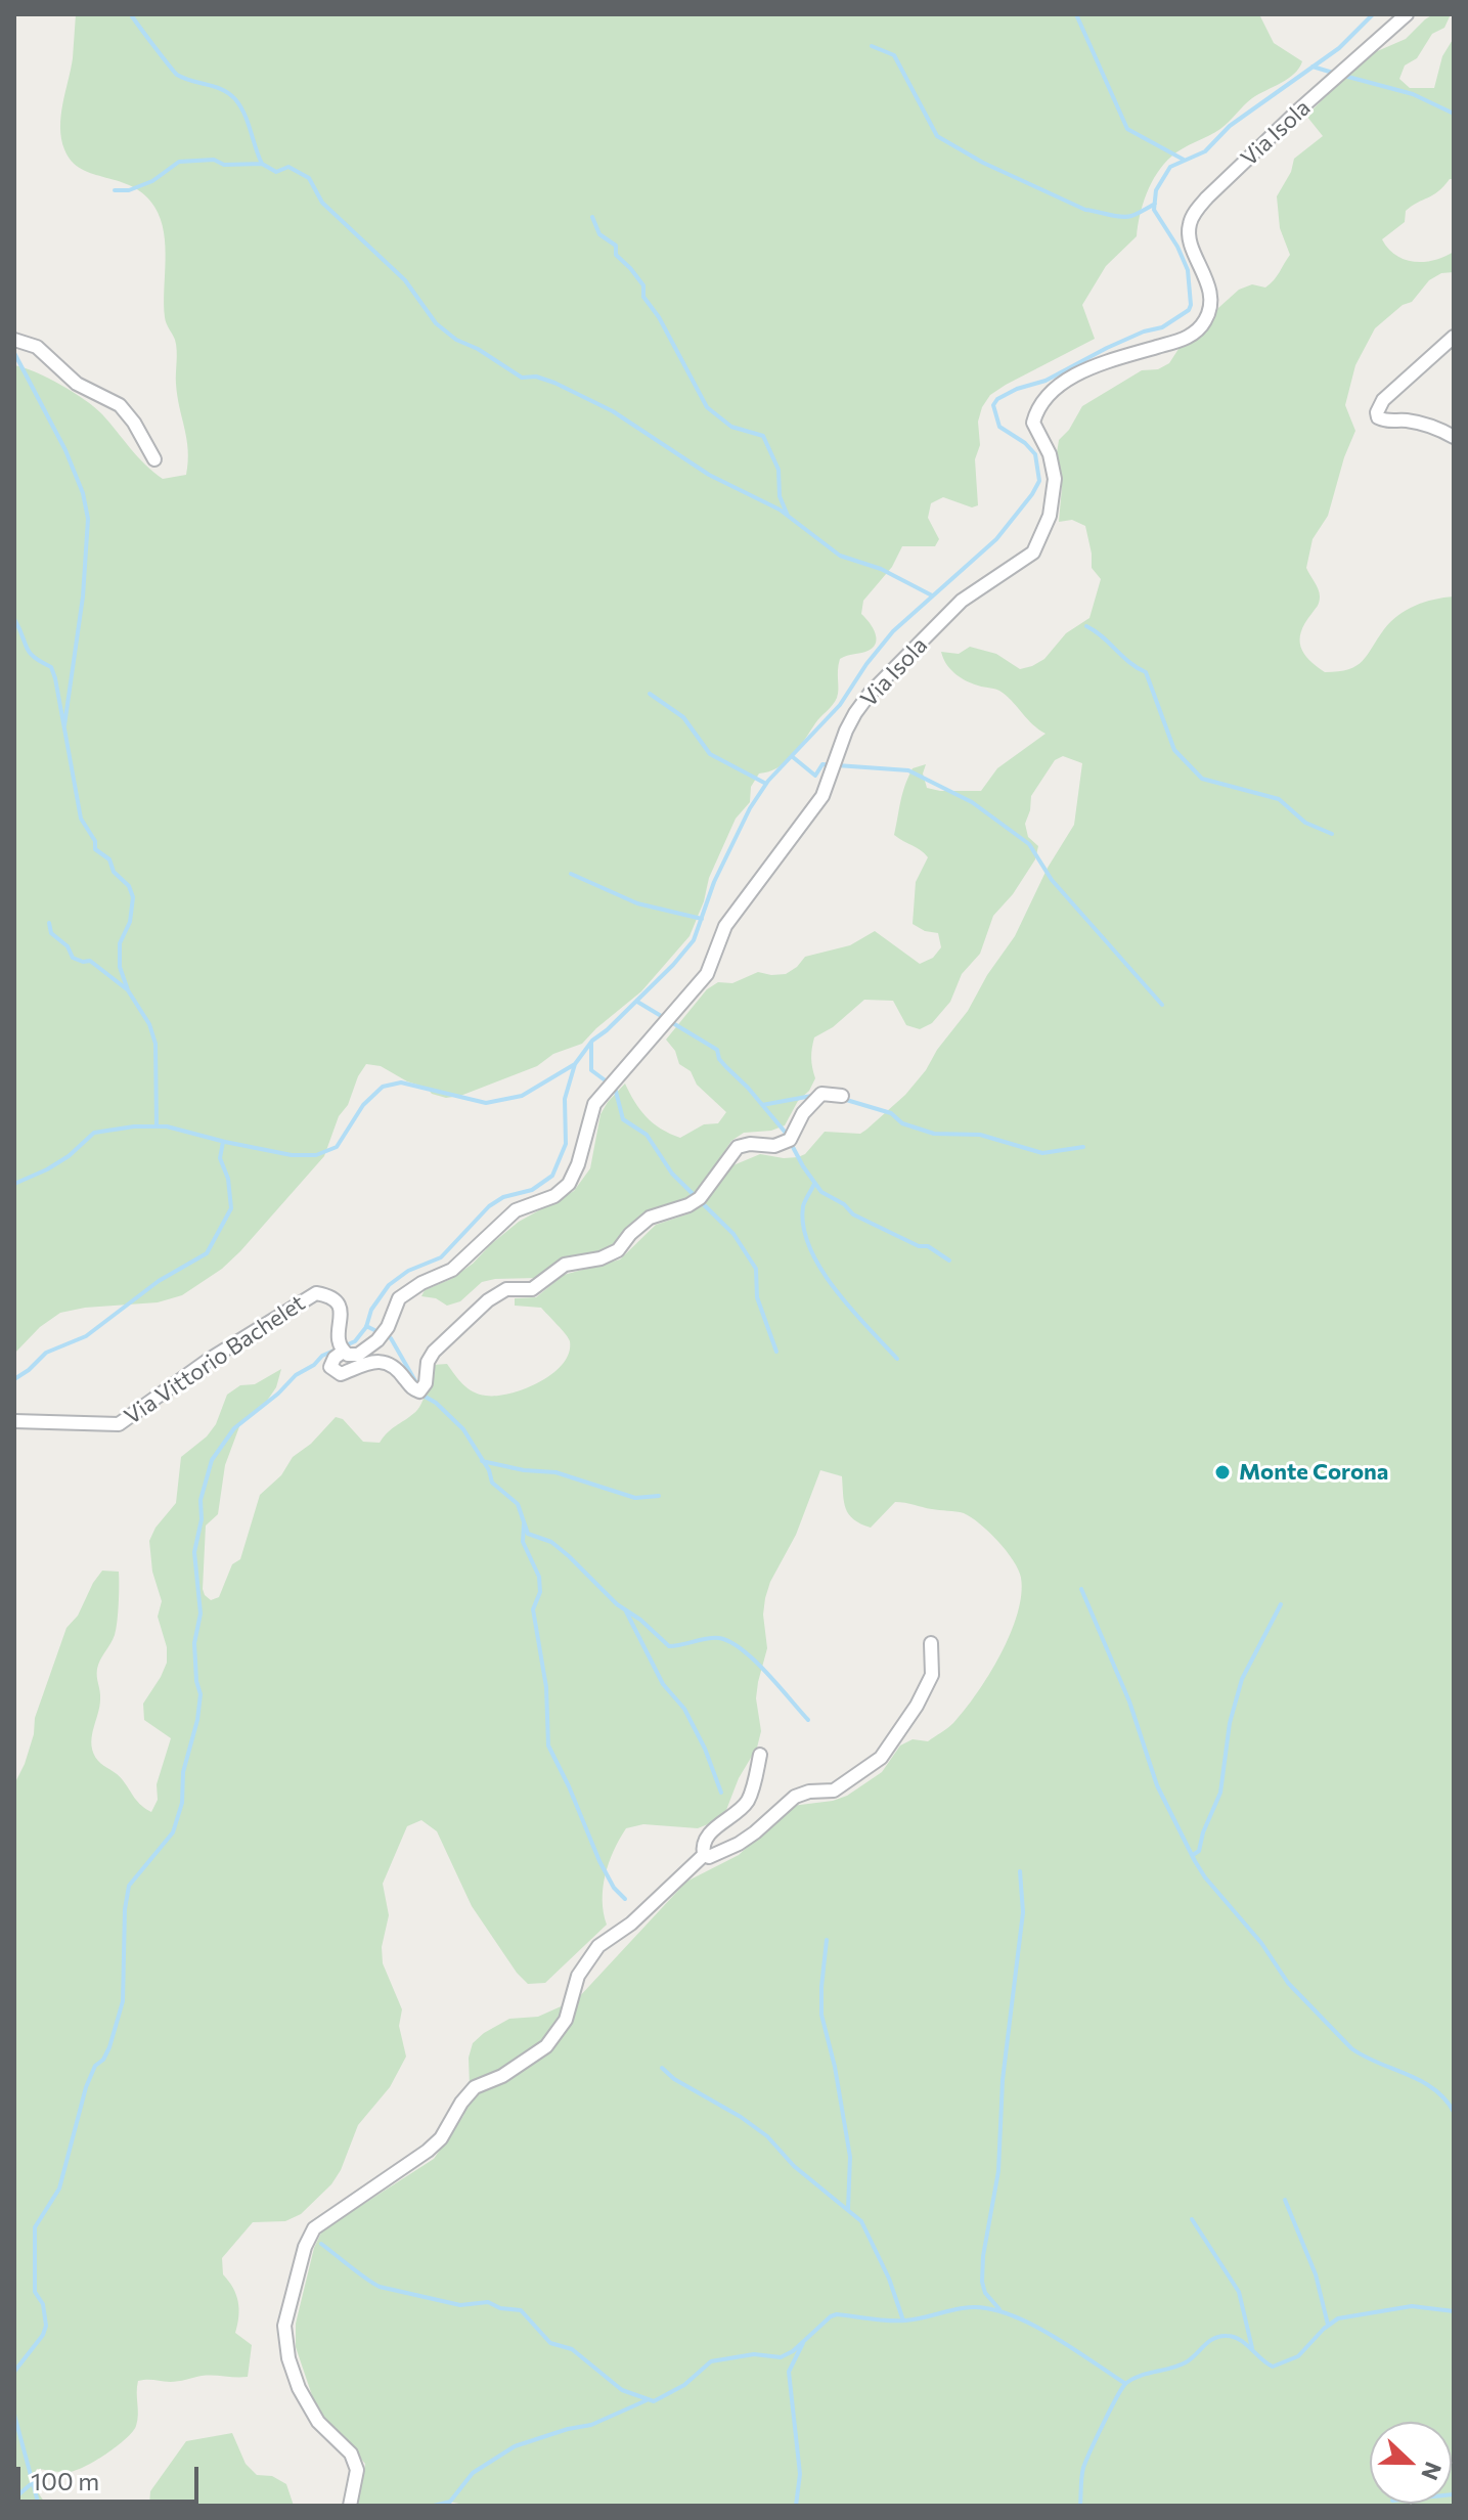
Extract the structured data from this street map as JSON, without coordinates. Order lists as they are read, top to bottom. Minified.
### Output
{"streets":{"street":["Via Isola","Via Vittorio Bachelet"]},"crossings":[["Via Isola","Via Vittorio Bachelet"]],"places":["Monte Corona"],"scale_bar":"100 m","north":"right"}
